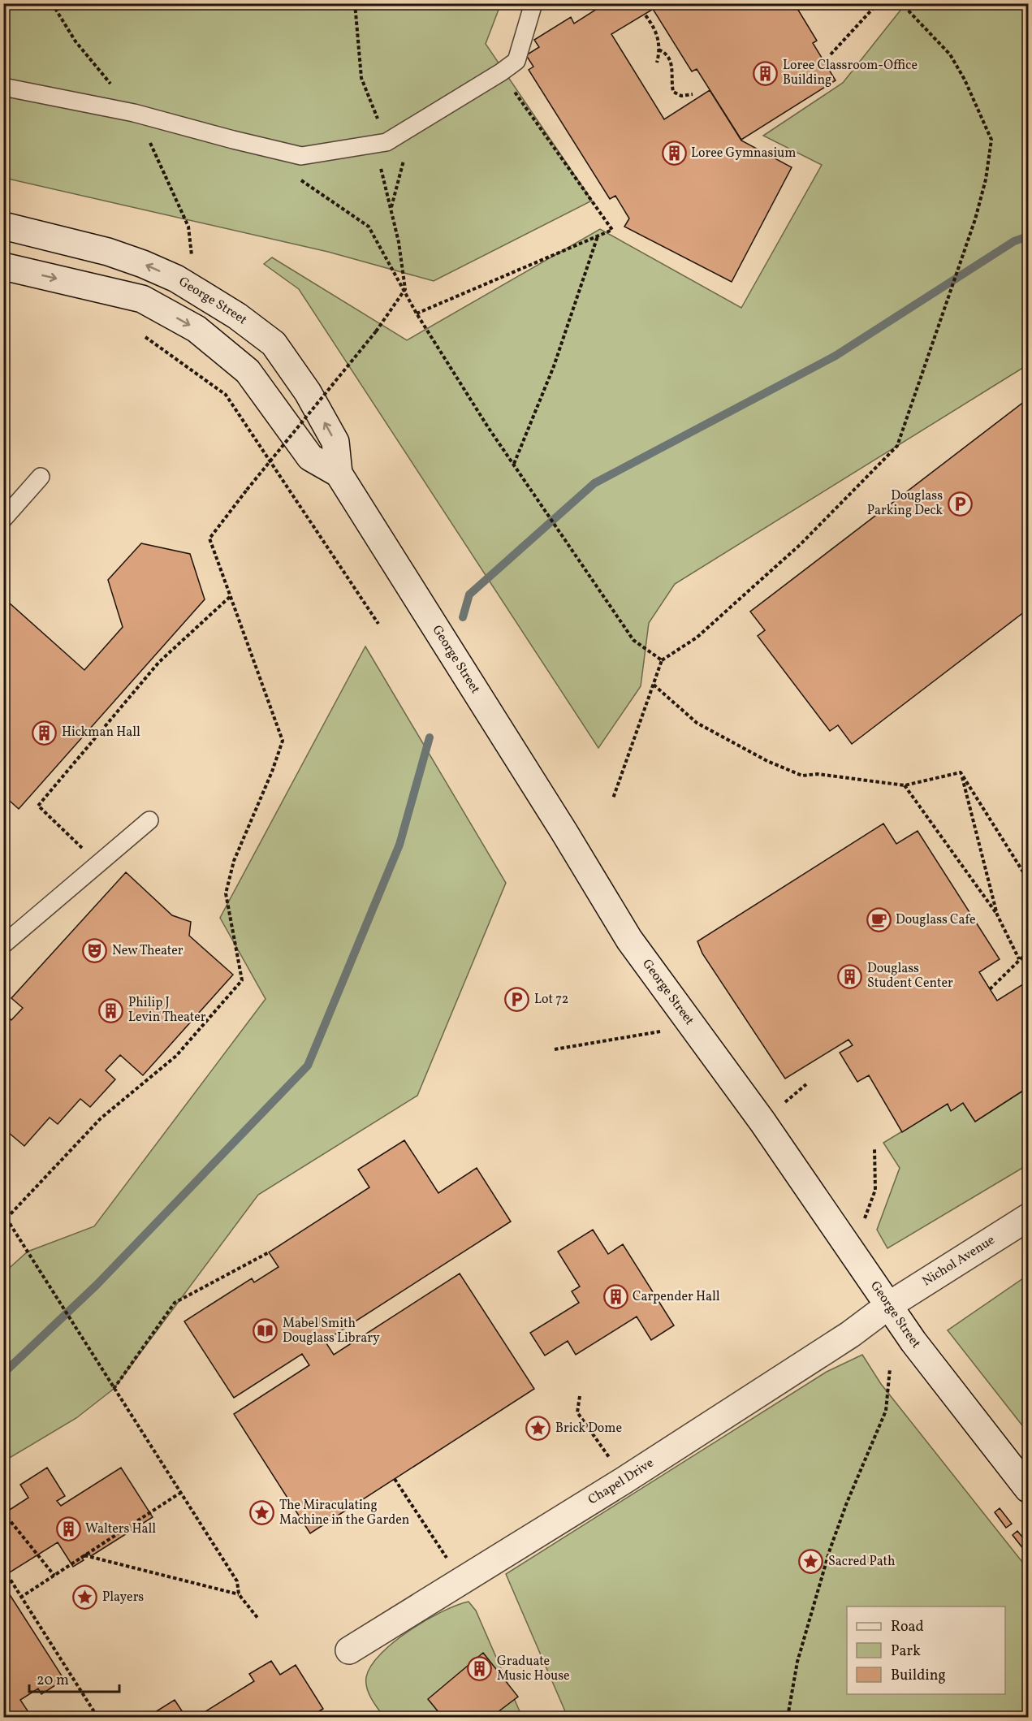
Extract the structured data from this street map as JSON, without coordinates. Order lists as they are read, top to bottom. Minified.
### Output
{"streets":{"street":["George Street","Nichol Avenue","Chapel Drive"]},"crossings":[["George Street","Nichol Avenue"],["George Street","Chapel Drive"],["Nichol Avenue","Chapel Drive"]],"places":{"building":["Loree Classroom-Office Building","Loree Gymnasium","Hickman Hall","Douglass Student Center","Philip J Levin Theater","Carpender Hall","Walters Hall","Graduate Music House"],"parking":["Douglass Parking Deck","Lot 72"],"cafe":["Douglass Cafe"],"theatre":["New Theater"],"library":["Mabel Smith Douglass Library"],"place":["Brick Dome","The Miraculating Machine in the Garden","Sacred Path","Players"]},"legend":["Road","Park","Building"],"scale_bar":"20 m"}
